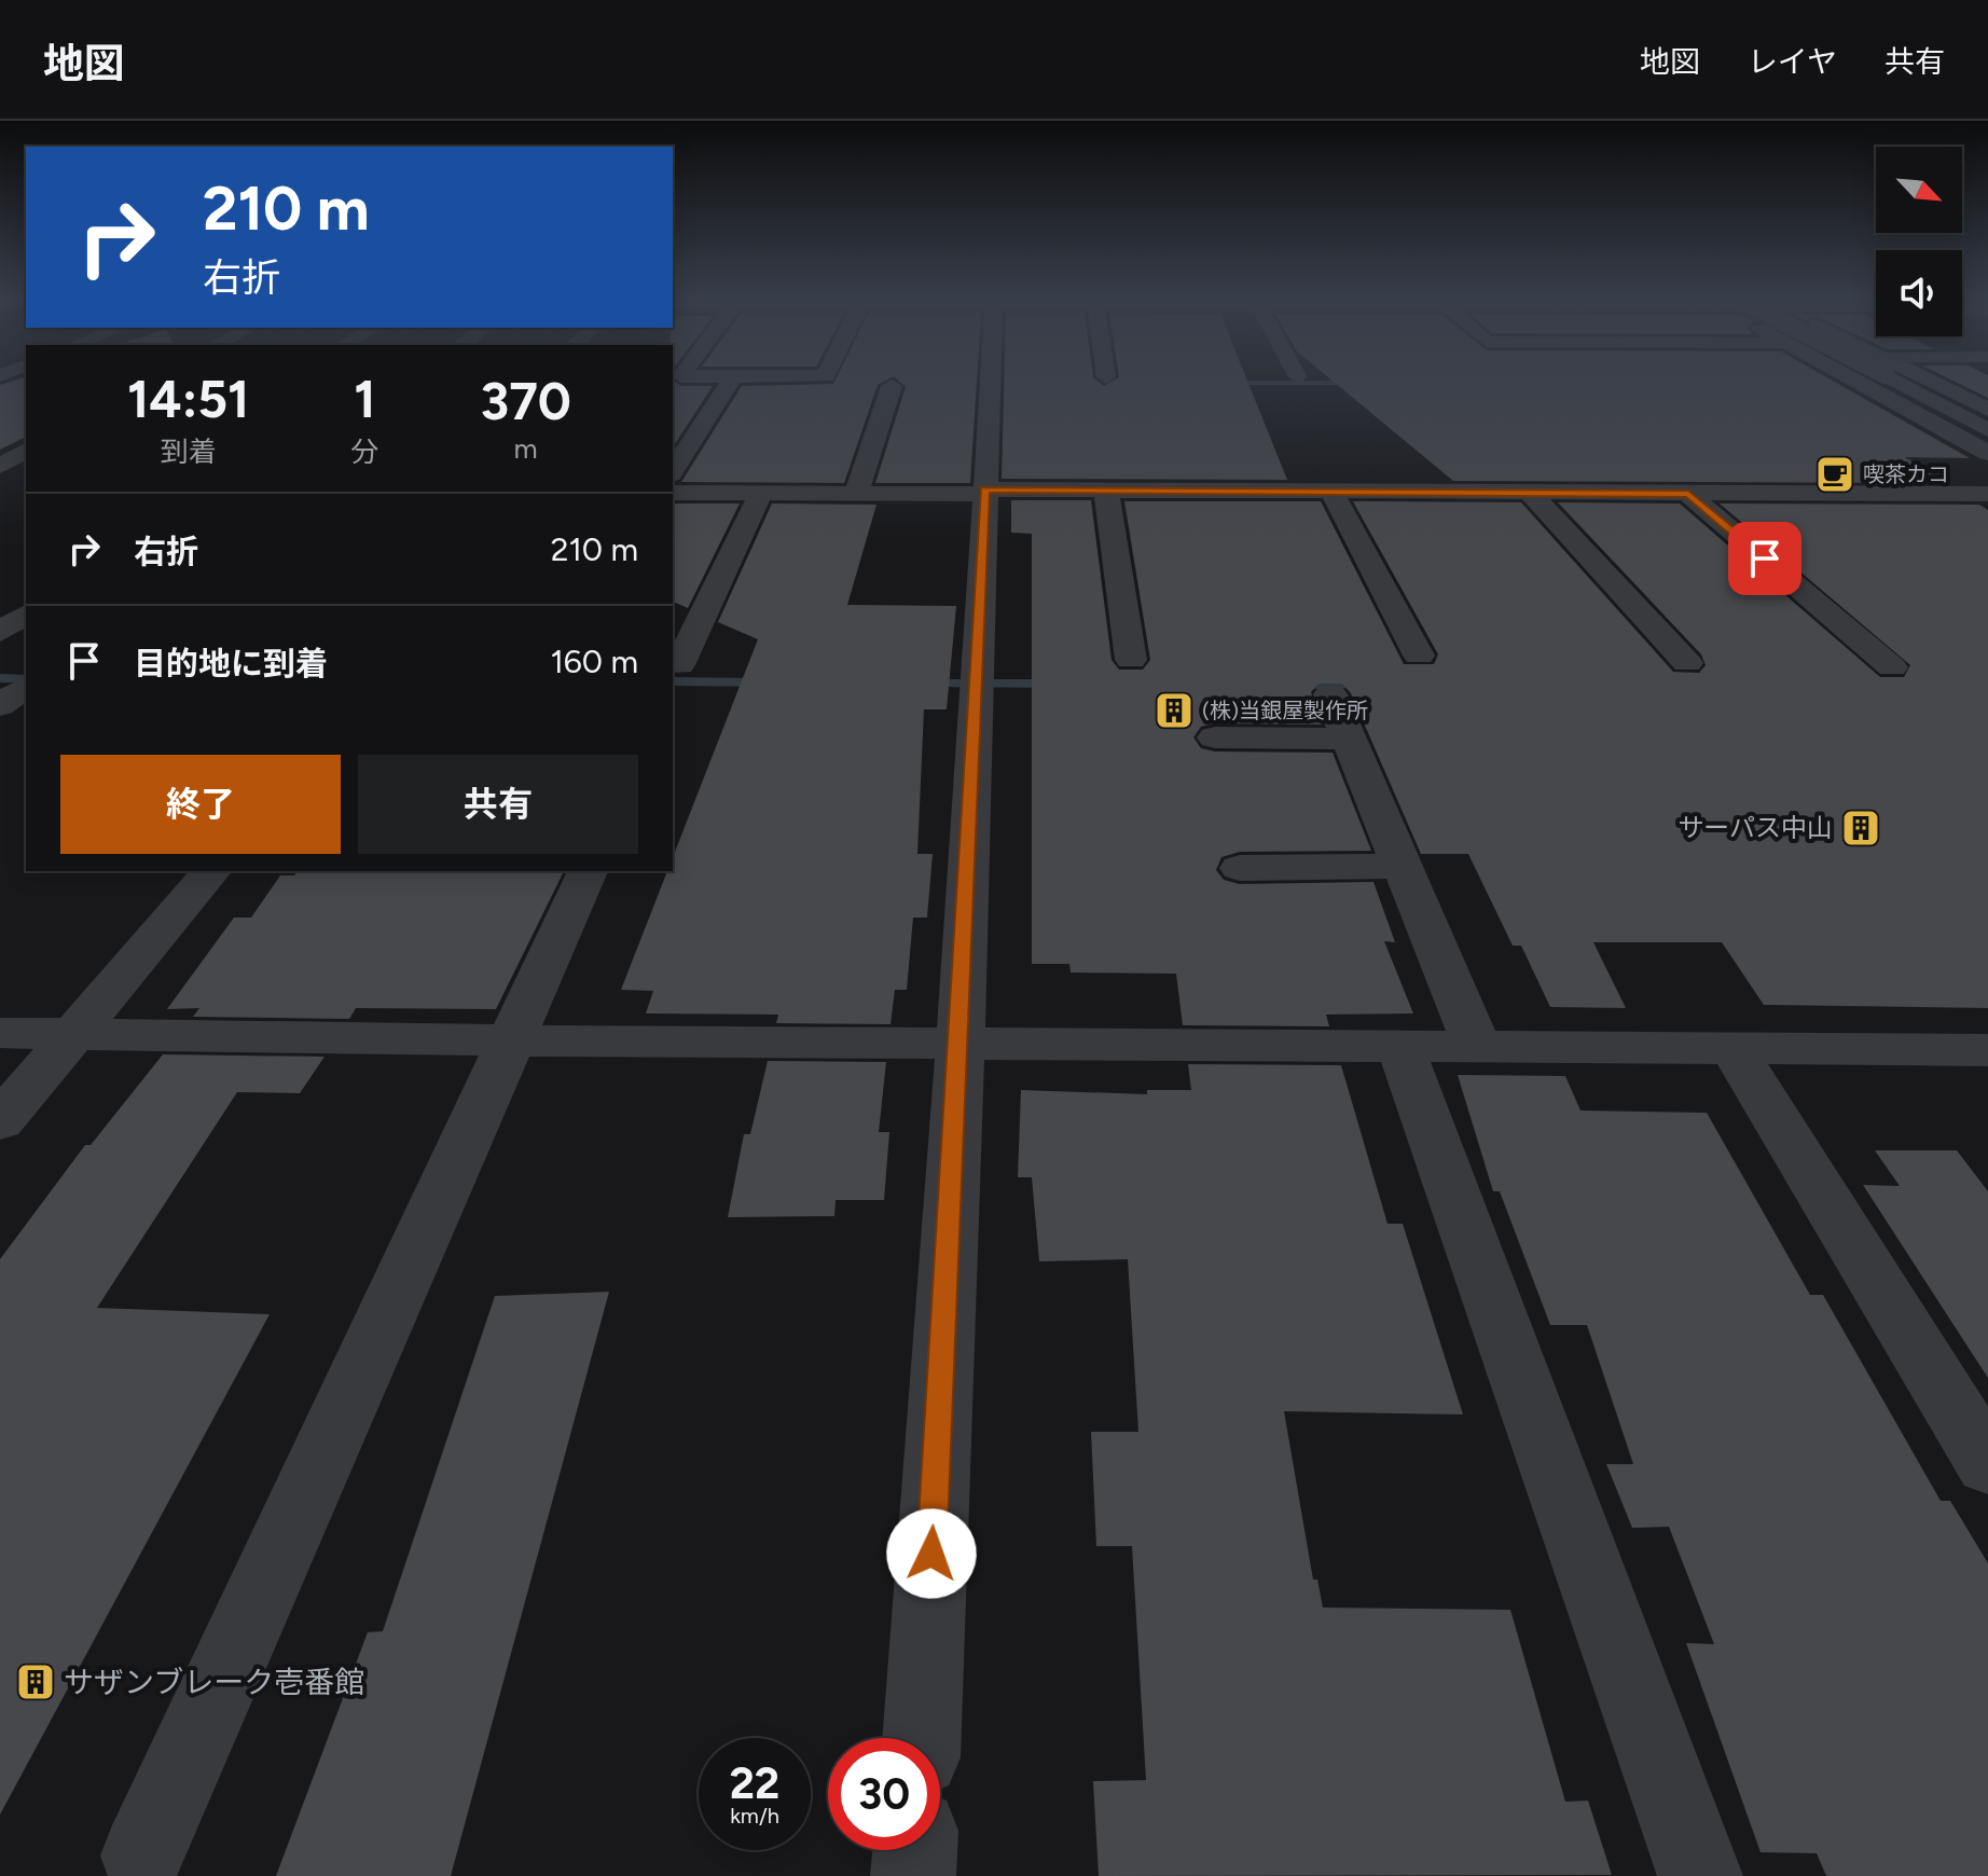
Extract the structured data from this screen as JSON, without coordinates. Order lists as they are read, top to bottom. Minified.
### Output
{"places":{"cafe":["喫茶カコ"],"building":["(株)当銀屋製作所","サーパス中山","サザンブレーク壱番館"]},"north":"bottom right","page":{"header":"地図","nav":["地図","レイヤ","共有"],"turn":["210 m","右折"],"eta":["14:51","到着","1","分","370","m"],"list":[{"name":"右折","value":"210 m"},{"name":"目的地に到着","value":"160 m"}],"buttons":["終了","共有"],"speed":"22 km/h","limit":"30"}}
